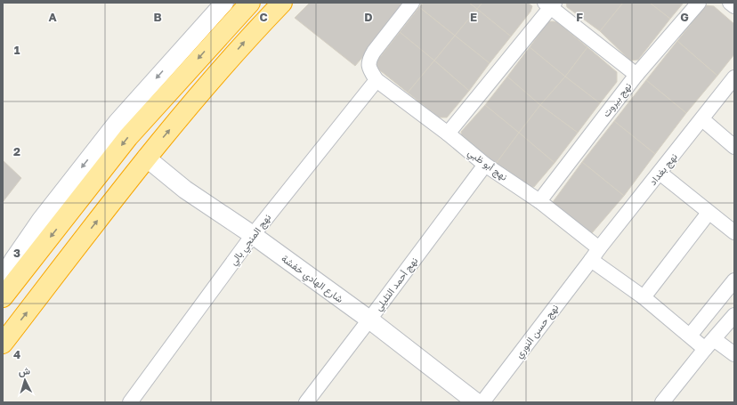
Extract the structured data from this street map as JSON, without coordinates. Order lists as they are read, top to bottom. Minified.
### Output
{"streets":{"street":["نهج بيروت","نهج أبو ظبي","نهج بغداد","نهج المنجي بالي","شارع الهادي خفشة","نهج أحمد التليلي","نهج حسن النوري"]},"crossings":[["نهج بيروت","نهج أبو ظبي"],["نهج أبو ظبي","نهج بغداد"],["نهج أبو ظبي","نهج المنجي بالي"],["نهج أبو ظبي","نهج أحمد التليلي"],["نهج أبو ظبي","نهج حسن النوري"],["نهج بغداد","نهج حسن النوري"],["نهج المنجي بالي","شارع الهادي خفشة"],["شارع الهادي خفشة","نهج أحمد التليلي"]],"north":"top","grid":{"columns":["A","B","C","D","E","F","G"],"rows":["1","2","3","4"]}}
